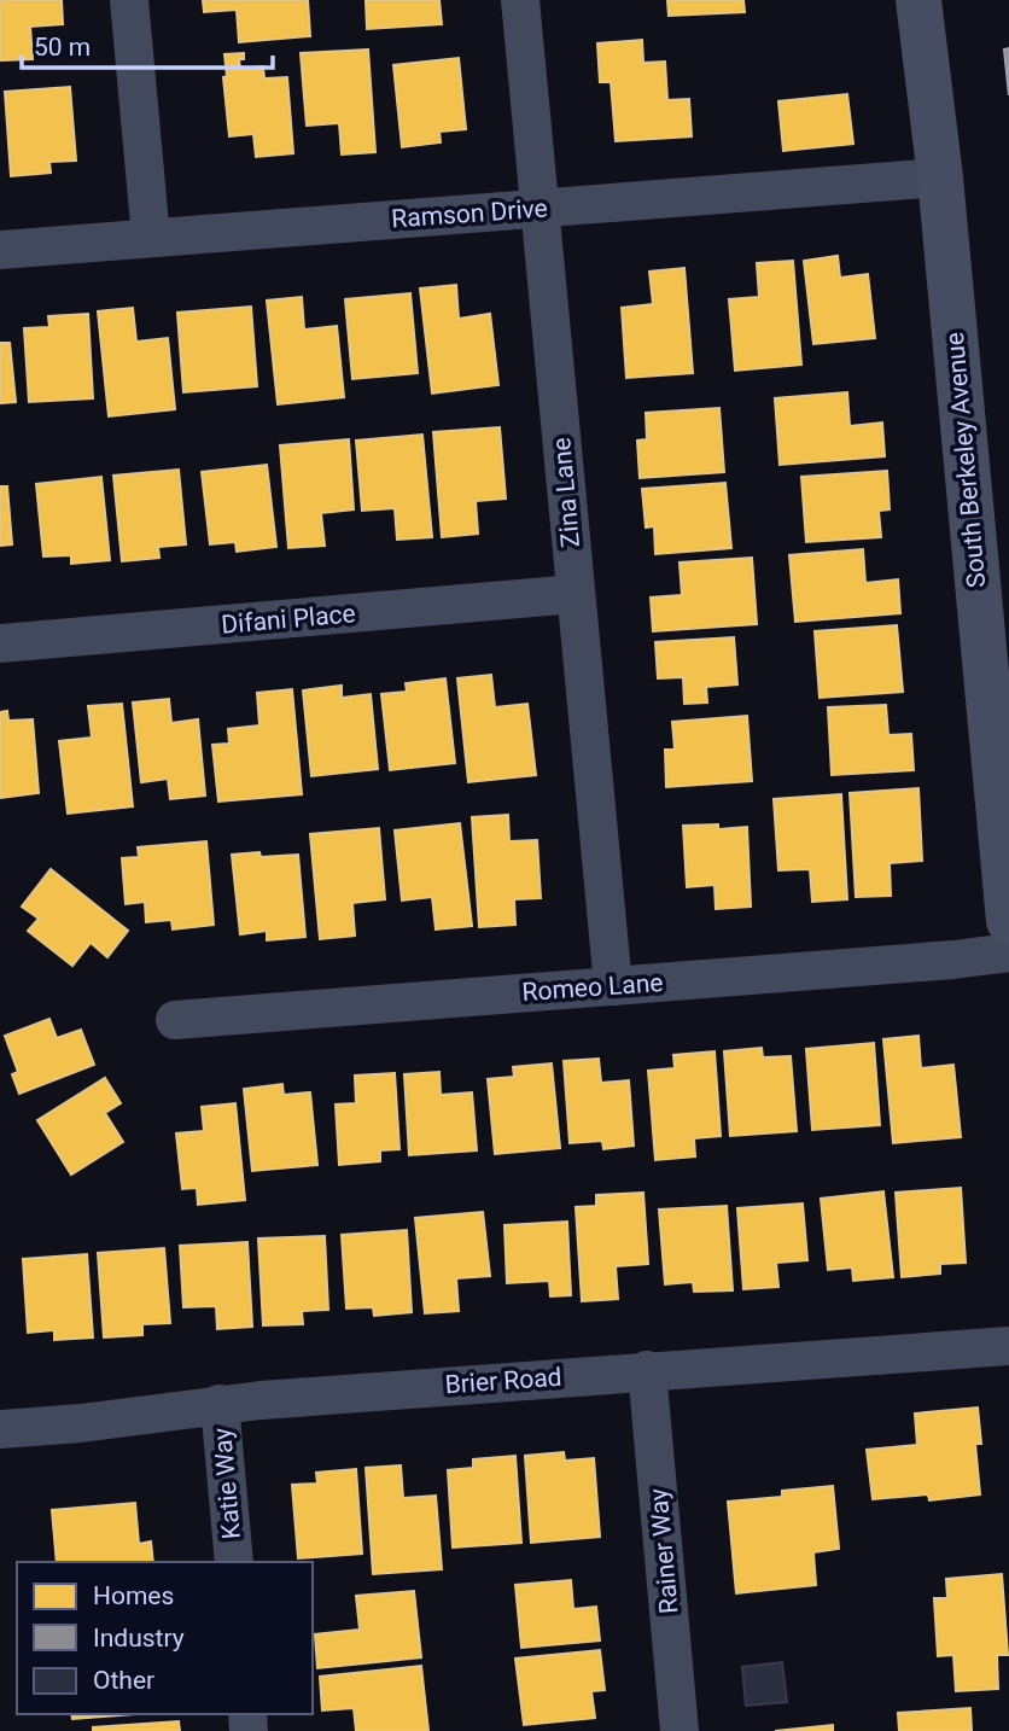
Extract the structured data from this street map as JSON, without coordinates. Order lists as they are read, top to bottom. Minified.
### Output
{"streets":{"street":["Ramson Drive","South Berkeley Avenue","Zina Lane","Difani Place","Romeo Lane","Brier Road","Katie Way","Rainer Way"]},"crossings":[["Ramson Drive","South Berkeley Avenue"],["Ramson Drive","Zina Lane"],["Zina Lane","Difani Place"],["Zina Lane","Romeo Lane"],["Brier Road","Katie Way"],["Brier Road","Rainer Way"]],"legend":["Homes","Industry","Other"],"scale_bar":"50 m"}
